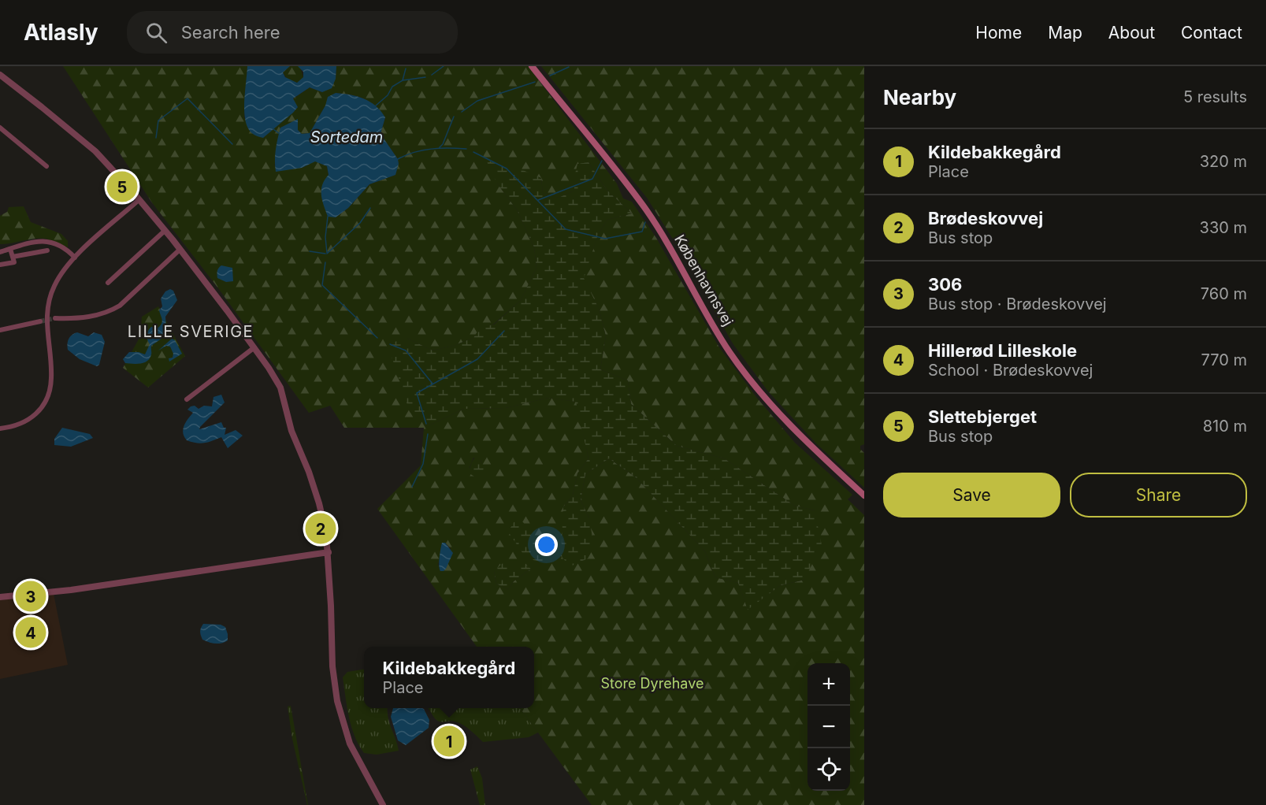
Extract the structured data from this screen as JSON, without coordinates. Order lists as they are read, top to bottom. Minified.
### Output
{"streets":{"main road":["Københavnsvej"]},"districts":["LILLE SVERIGE"],"water":["Sortedam"],"parks":["Store Dyrehave"],"page":{"header":"Atlasly","search":"Search here","nav":["Home","Map","About","Contact"],"heading":["Nearby","5 results"],"list":[{"mark":"1","name":"Kildebakkegård","note":"Place","value":"320 m"},{"mark":"2","name":"Brødeskovvej","note":"Bus stop","value":"330 m"},{"mark":"3","name":"306","note":"Bus stop · Brødeskovvej","value":"760 m"},{"mark":"4","name":"Hillerød Lilleskole","note":"School · Brødeskovvej","value":"770 m"},{"mark":"5","name":"Slettebjerget","note":"Bus stop","value":"810 m"}],"pins":["5","2","3","4","1"],"buttons":["Save","Share"],"popup":["Kildebakkegård","Place"],"map_buttons":["+","−"]}}
